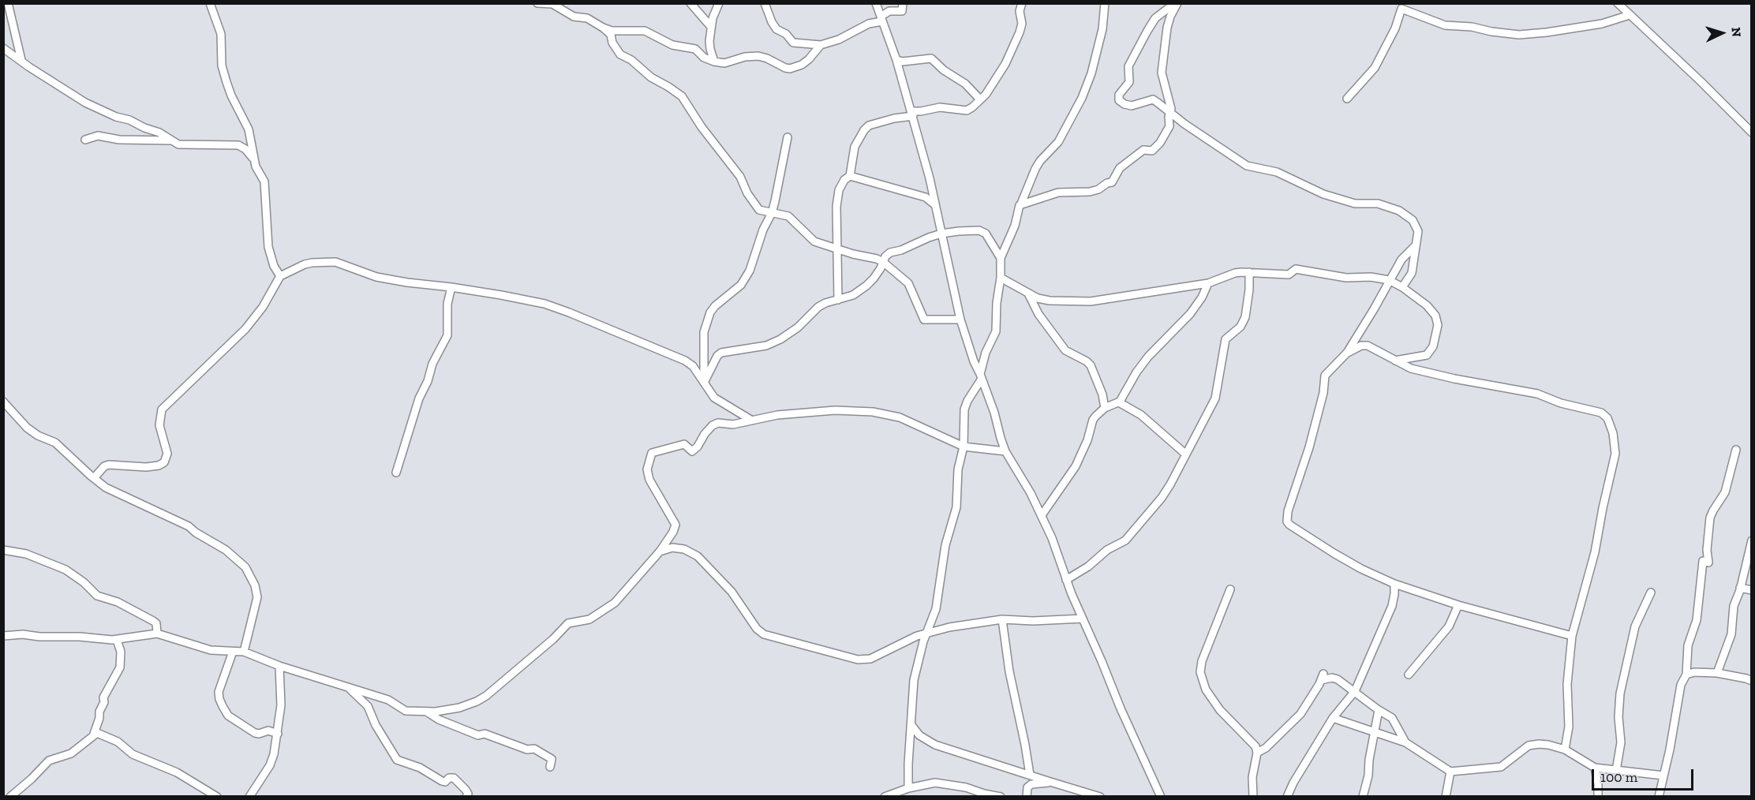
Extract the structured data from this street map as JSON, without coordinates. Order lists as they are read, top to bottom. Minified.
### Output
{"scale_bar":"100 m","north":"right"}
